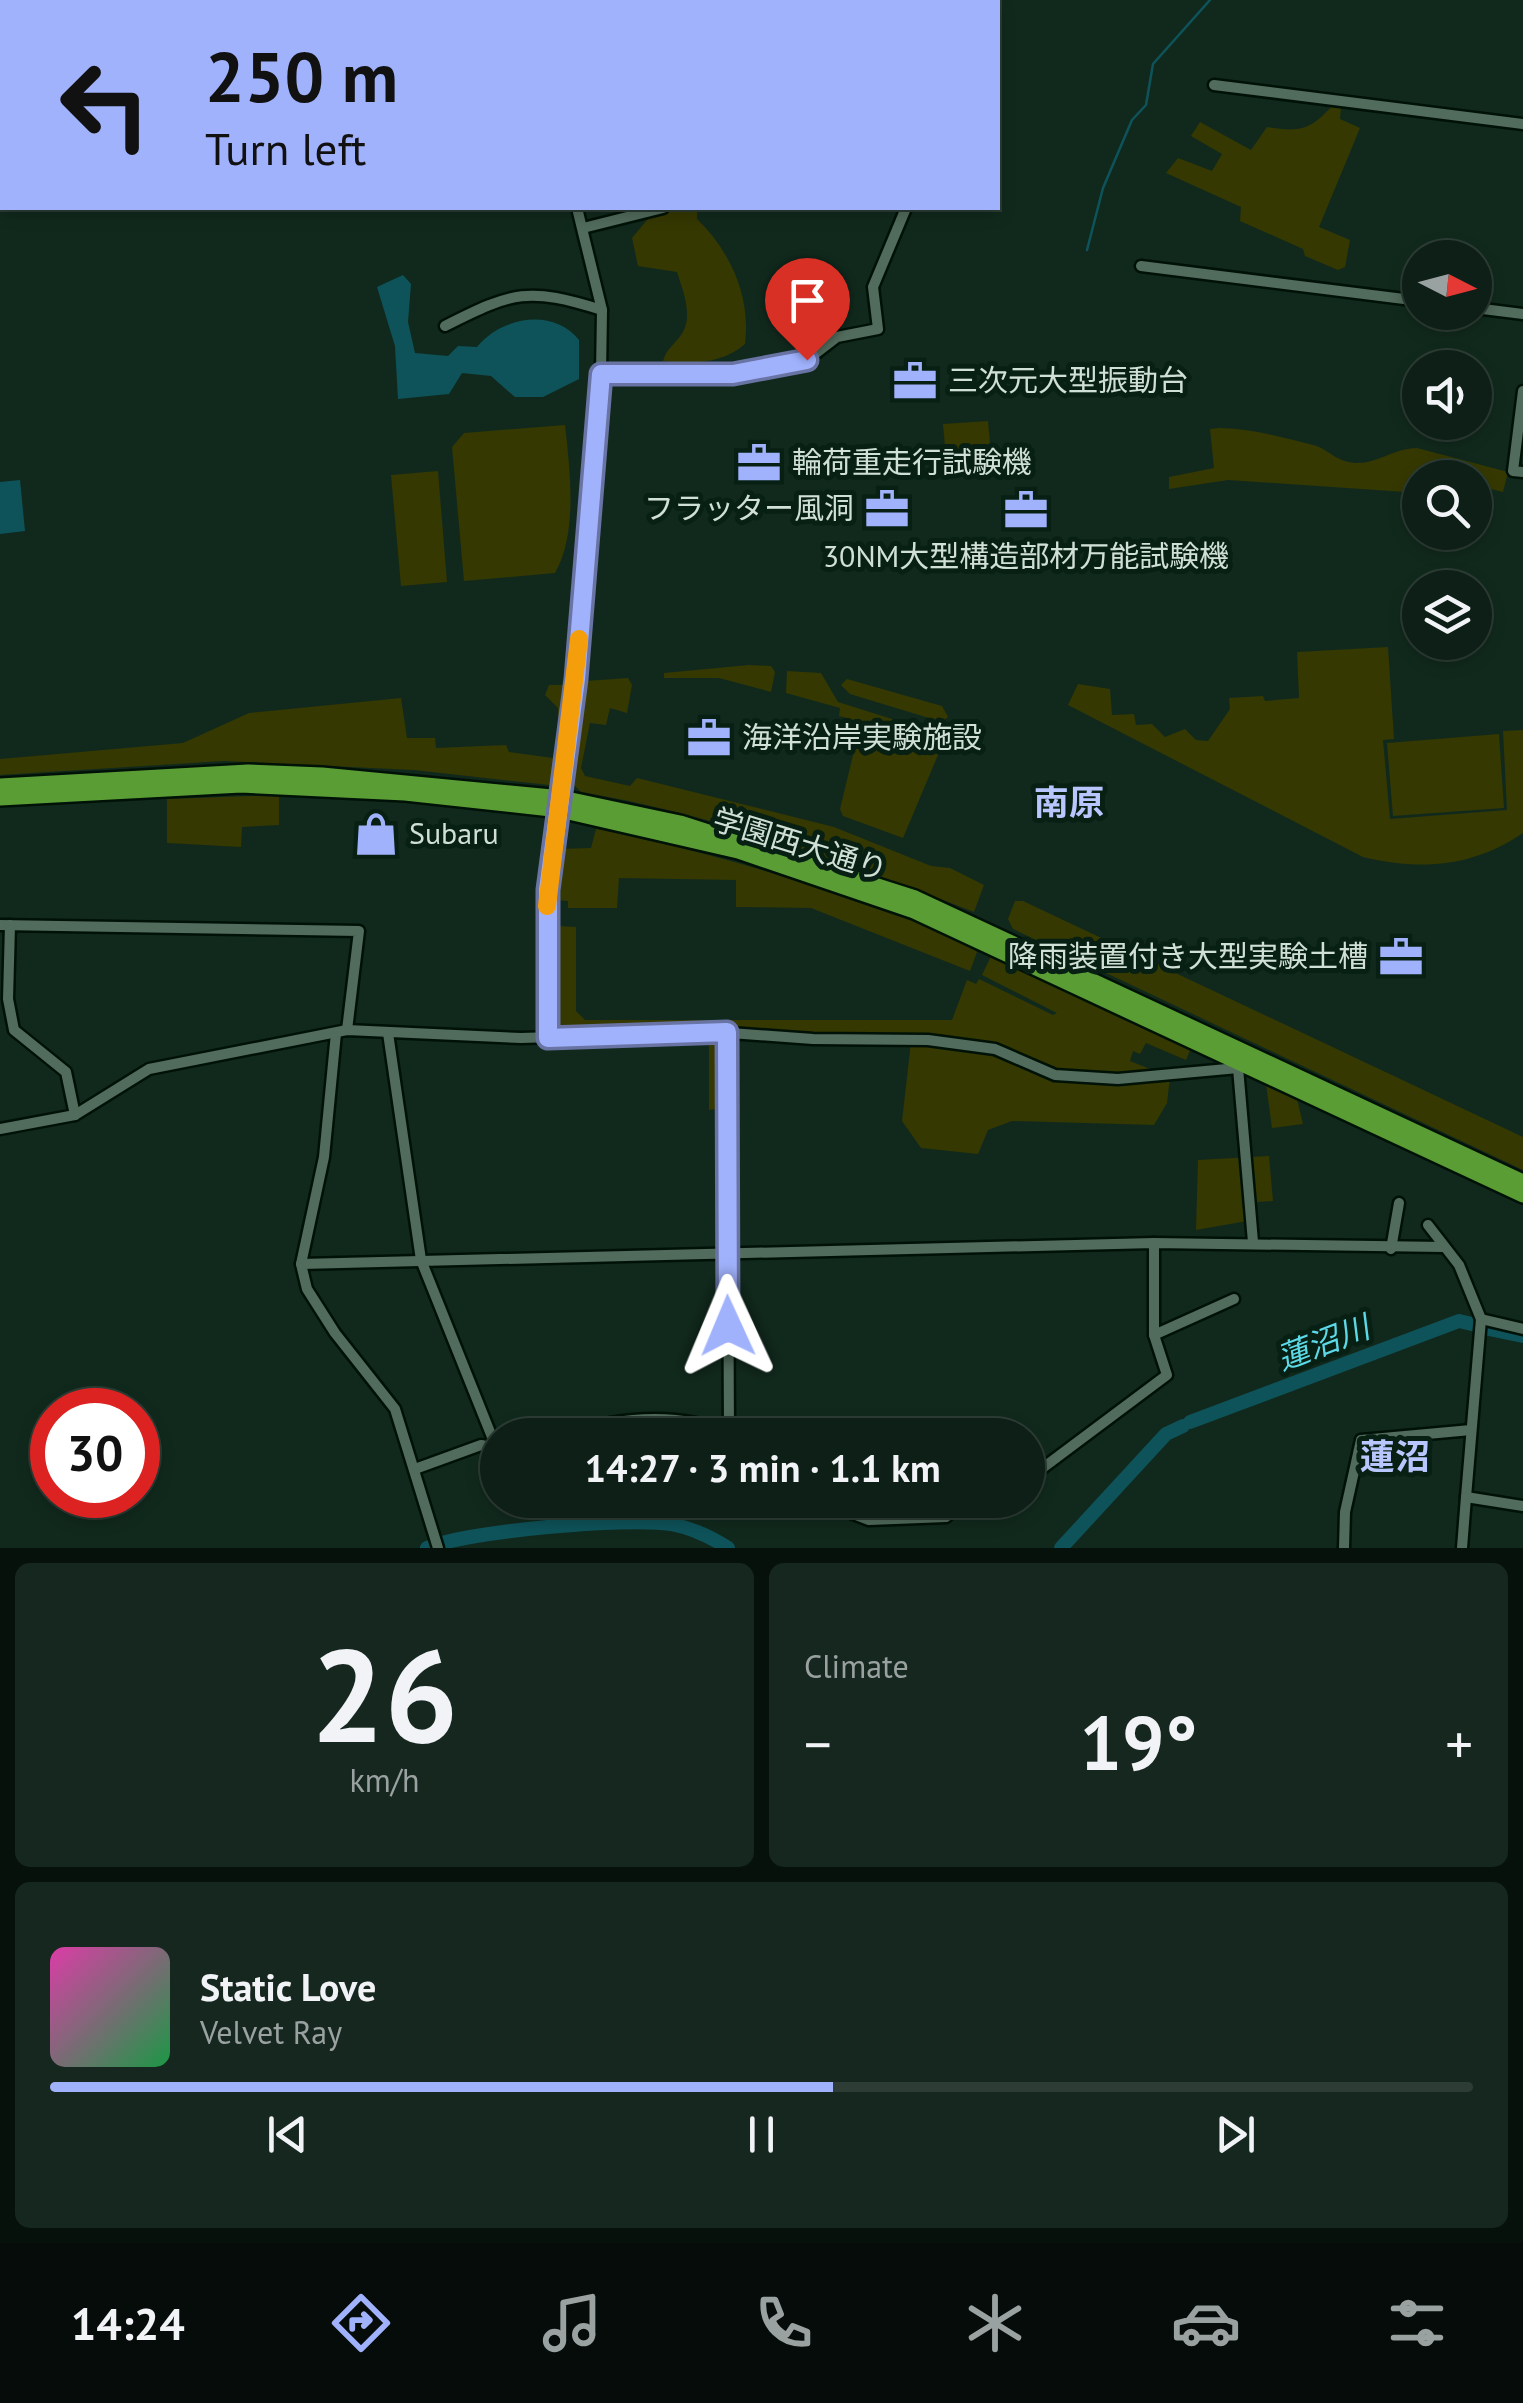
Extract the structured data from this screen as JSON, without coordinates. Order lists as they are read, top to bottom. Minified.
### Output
{"streets":{"highway":["学園西大通り"]},"districts":["南原","蓮沼"],"water":["蓮沼川"],"places":{"office":["三次元大型振動台","輪荷重走行試験機","フラッター風洞","30NM大型構造部材万能試験機","海洋沿岸実験施設","降雨装置付き大型実験土槽"],"shop":["Subaru"]},"north":"right","page":{"turn":["250 m","Turn left"],"limit":"30","trip":"14:27 · 3 min · 1.1 km","tile":[["26","km/h"],"Climate"],"heat":["−","19°","+"],"song":["Static Love","Velvet Ray"],"tabs":"14:24"}}
